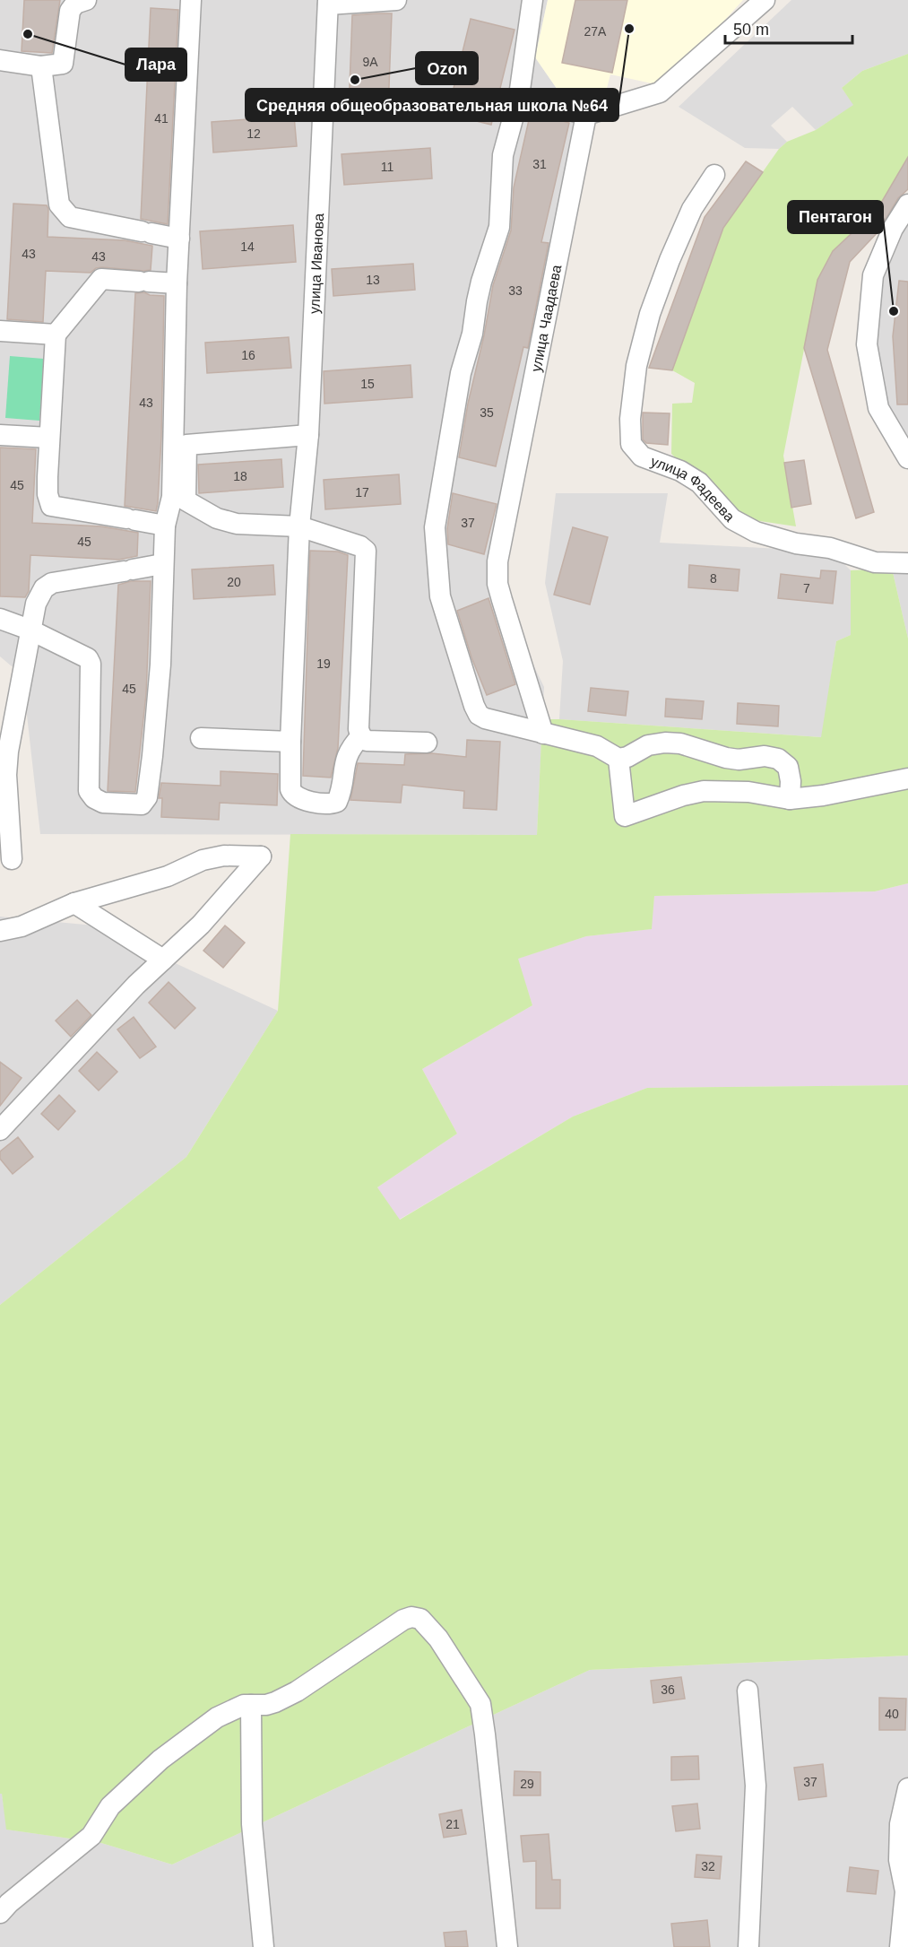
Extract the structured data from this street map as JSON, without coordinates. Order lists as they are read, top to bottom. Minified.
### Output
{"streets":{"street":["улица Иванова","улица Чаадаева","улица Фадеева"]},"places":["Средняя общеобразовательная школа №64","Лара","Ozon","Пентагон"],"house_numbers":["27А","9А","41","12","31","11","14","43","43","13","33","16","15","43","35","18","45","17","37","45","8","20","7","19","45","36","40","37","29","21","32"],"scale_bar":"50 m"}
